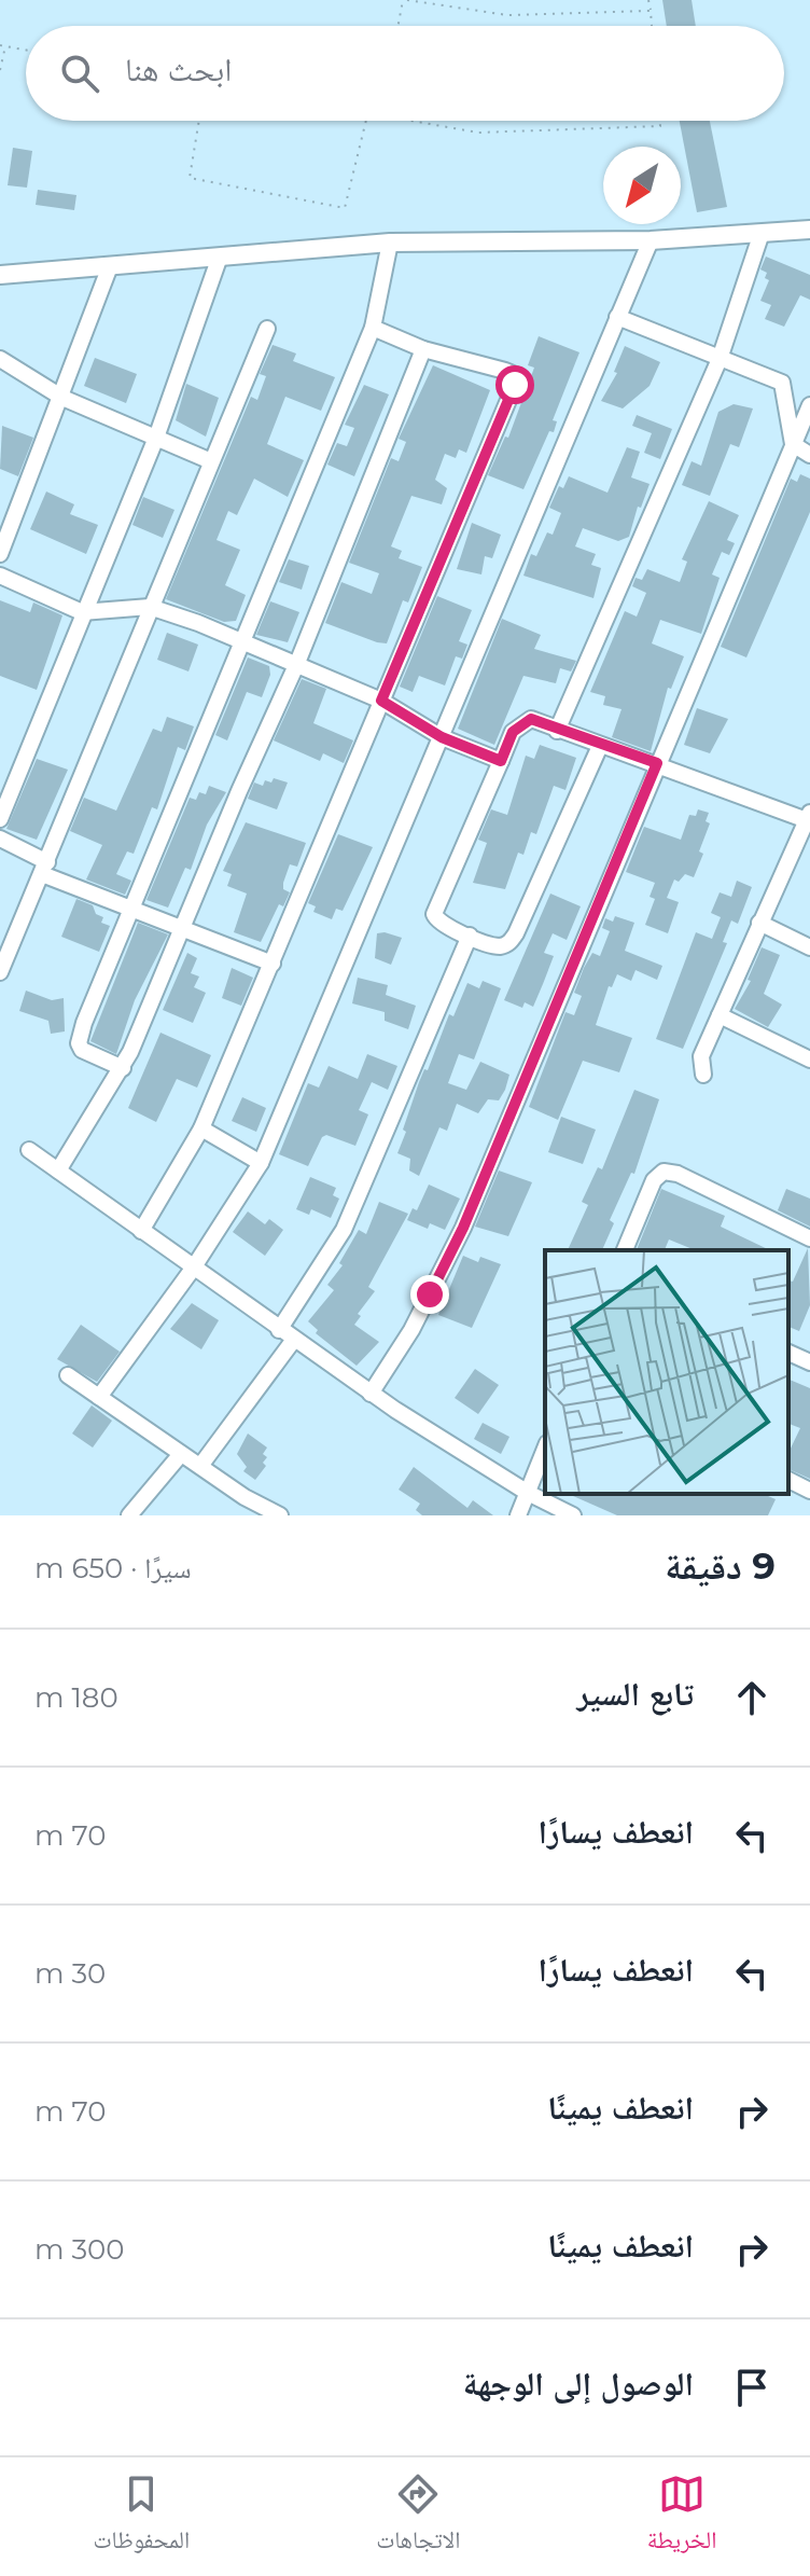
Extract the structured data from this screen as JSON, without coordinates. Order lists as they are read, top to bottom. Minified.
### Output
{"north":"bottom left","page":{"search":"ابحث هنا","heading":["9 دقيقة","سيرًا · 650 m"],"list":[["تابع السير","180 m"],["انعطف يسارًا","70 m"],["انعطف يسارًا","30 m"],["انعطف يمينًا","70 m"],["انعطف يمينًا","300 m"],"الوصول إلى الوجهة"],"nav":["الخريطة","الاتجاهات","المحفوظات"]}}
